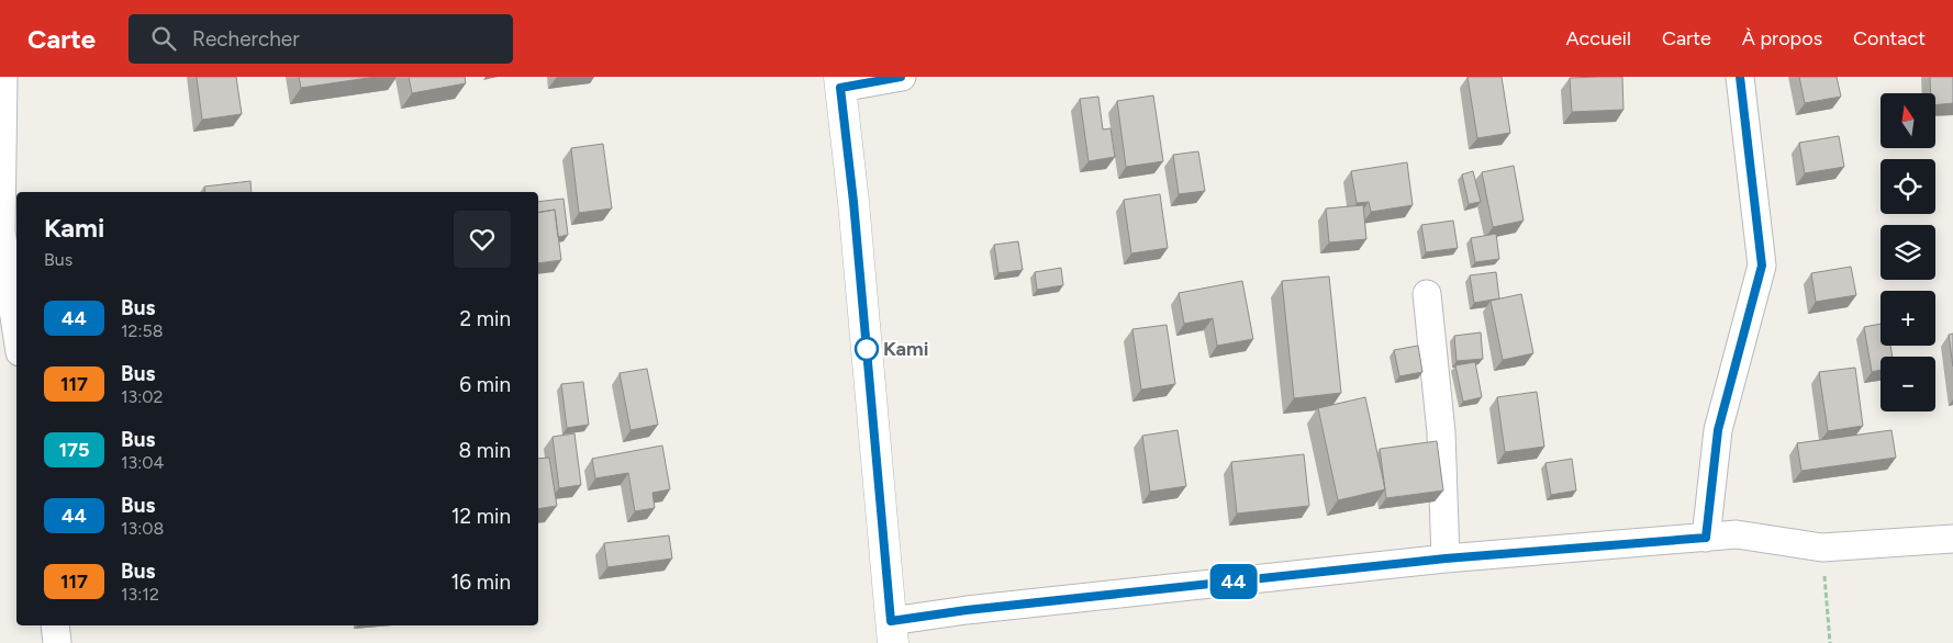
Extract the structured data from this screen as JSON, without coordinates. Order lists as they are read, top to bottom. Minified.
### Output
{"places":["Kami"],"lines":["bus line 44"],"north":"top","page":{"header":"Carte","search":"Rechercher","nav":["Accueil","Carte","À propos","Contact"],"on_map":"44","map_buttons":["+","−"],"heading":["Kami","Bus"],"list":[{"mark":"44","name":"Bus","note":"12:58","value":"2 min"},{"mark":"117","name":"Bus","note":"13:02","value":"6 min"},{"mark":"175","name":"Bus","note":"13:04","value":"8 min"},{"mark":"44","name":"Bus","note":"13:08","value":"12 min"},{"mark":"117","name":"Bus","note":"13:12","value":"16 min"}]}}
